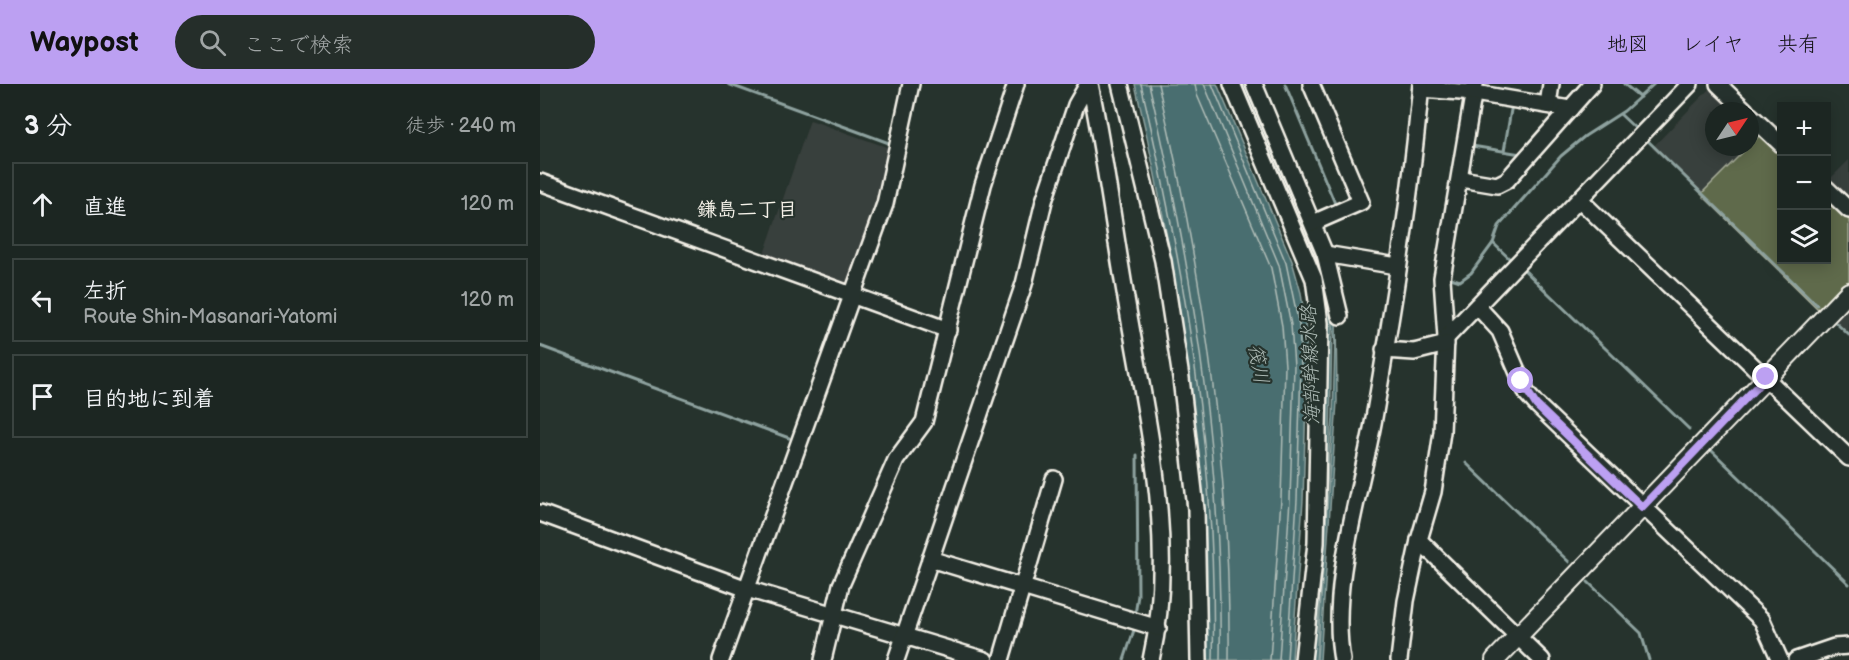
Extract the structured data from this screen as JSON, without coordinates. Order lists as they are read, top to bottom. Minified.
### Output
{"districts":["鎌島二丁目"],"water":["筏川","海部幹線水路"],"north":"top right","page":{"header":"Waypost","search":"ここで検索","nav":["地図","レイヤ","共有"],"heading":["3 分","徒歩 · 240 m"],"map_buttons":["+","−"],"list":[["直進","120 m"],["左折","Route Shin-Masanari-Yatomi","120 m"],"目的地に到着"]}}
